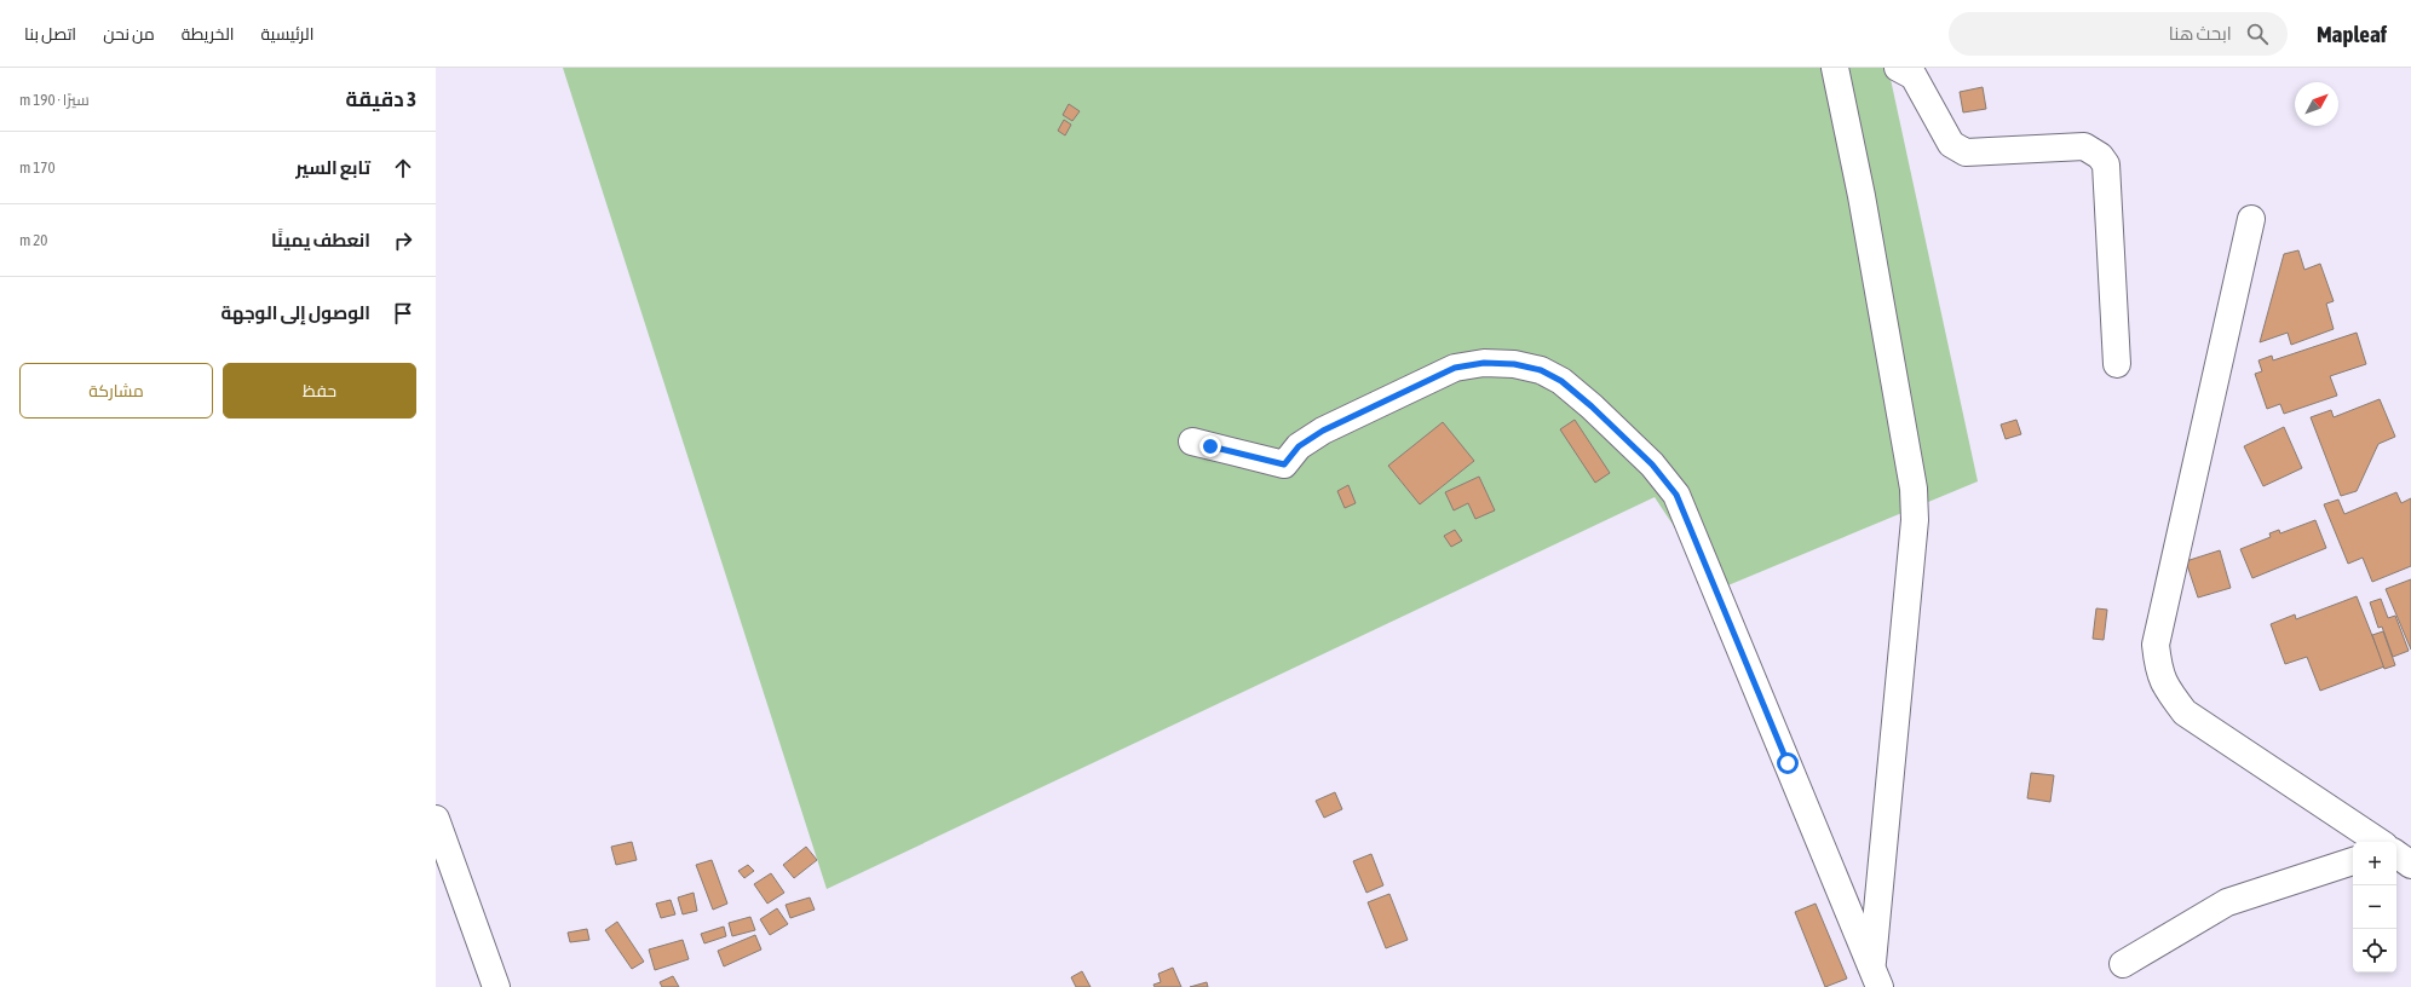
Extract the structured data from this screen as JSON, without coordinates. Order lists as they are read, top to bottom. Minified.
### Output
{"north":"top right","page":{"header":"Mapleaf","search":"ابحث هنا","nav":["الرئيسية","الخريطة","من نحن","اتصل بنا"],"heading":["3 دقيقة","سيرًا · 190 m"],"list":[["تابع السير","170 m"],["انعطف يمينًا","20 m"],"الوصول إلى الوجهة"],"buttons":["حفظ","مشاركة"],"map_buttons":["+","−"]}}
